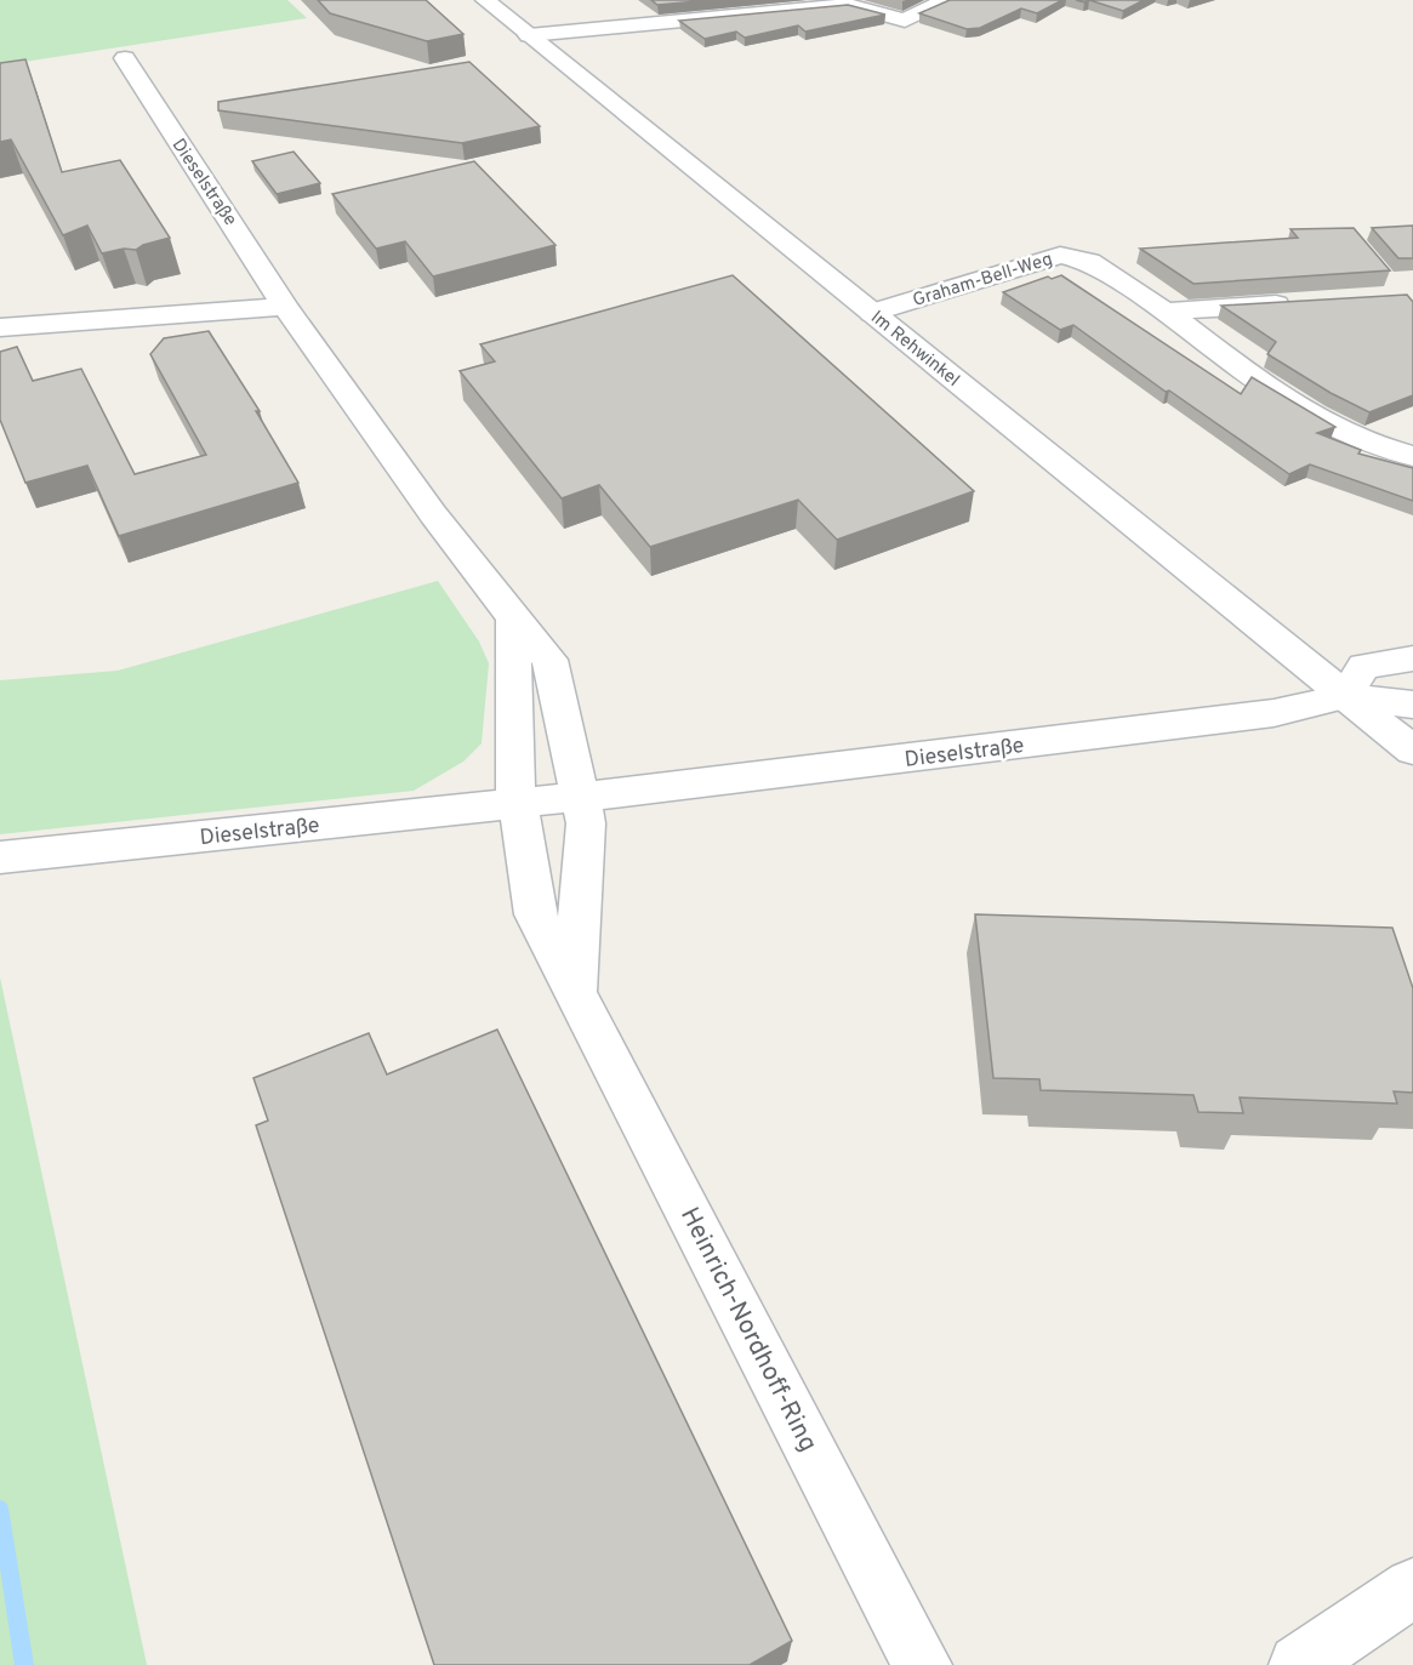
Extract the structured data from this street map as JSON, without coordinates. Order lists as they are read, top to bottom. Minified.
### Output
{"streets":{"street":["Dieselstraße","Graham-Bell-Weg","Im Rehwinkel","Heinrich-Nordhoff-Ring"]},"crossings":[["Dieselstraße","Im Rehwinkel"],["Dieselstraße","Heinrich-Nordhoff-Ring"],["Graham-Bell-Weg","Im Rehwinkel"]]}
